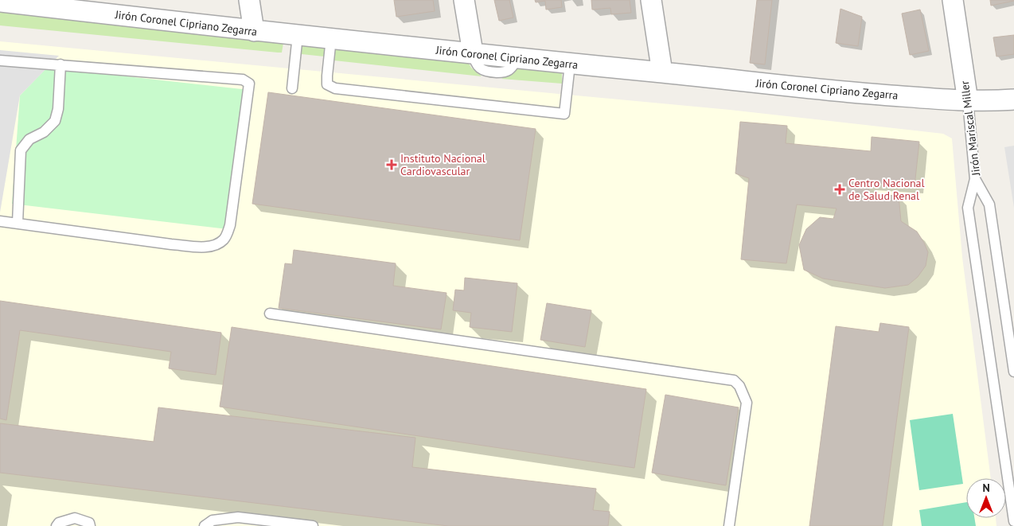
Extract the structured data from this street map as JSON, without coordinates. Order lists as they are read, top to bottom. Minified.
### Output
{"streets":{"street":["Jirón Coronel Cipriano Zegarra","Jirón Mariscal Miller"]},"crossings":[["Jirón Coronel Cipriano Zegarra","Jirón Mariscal Miller"]],"places":{"health":["Instituto Nacional Cardiovascular","Centro Nacional de Salud Renal"]},"north":"top"}
